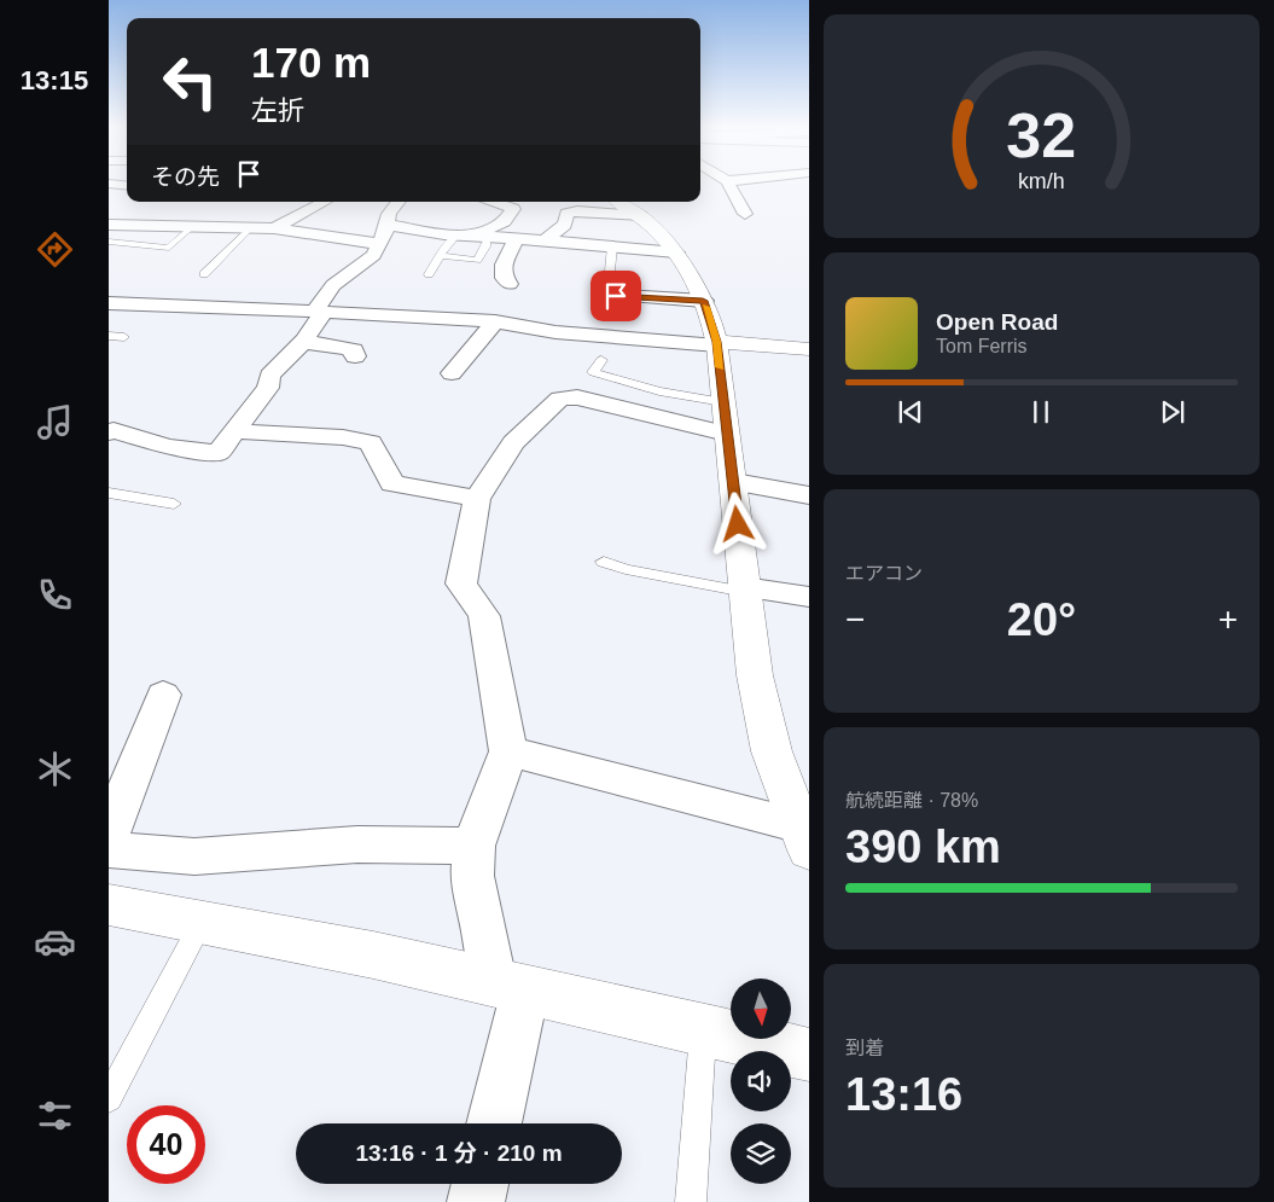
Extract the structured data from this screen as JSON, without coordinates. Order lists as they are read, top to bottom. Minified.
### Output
{"north":"bottom","page":{"tabs":"13:15","turn":["170 m","左折"],"then":"その先","song":["Open Road","Tom Ferris"],"tile":["エアコン",["航続距離 · 78%","390 km"],["到着","13:16"]],"heat":["−","20°","+"],"limit":"40","trip":"13:16 · 1 分 · 210 m","gauge":["32","km/h"]}}
